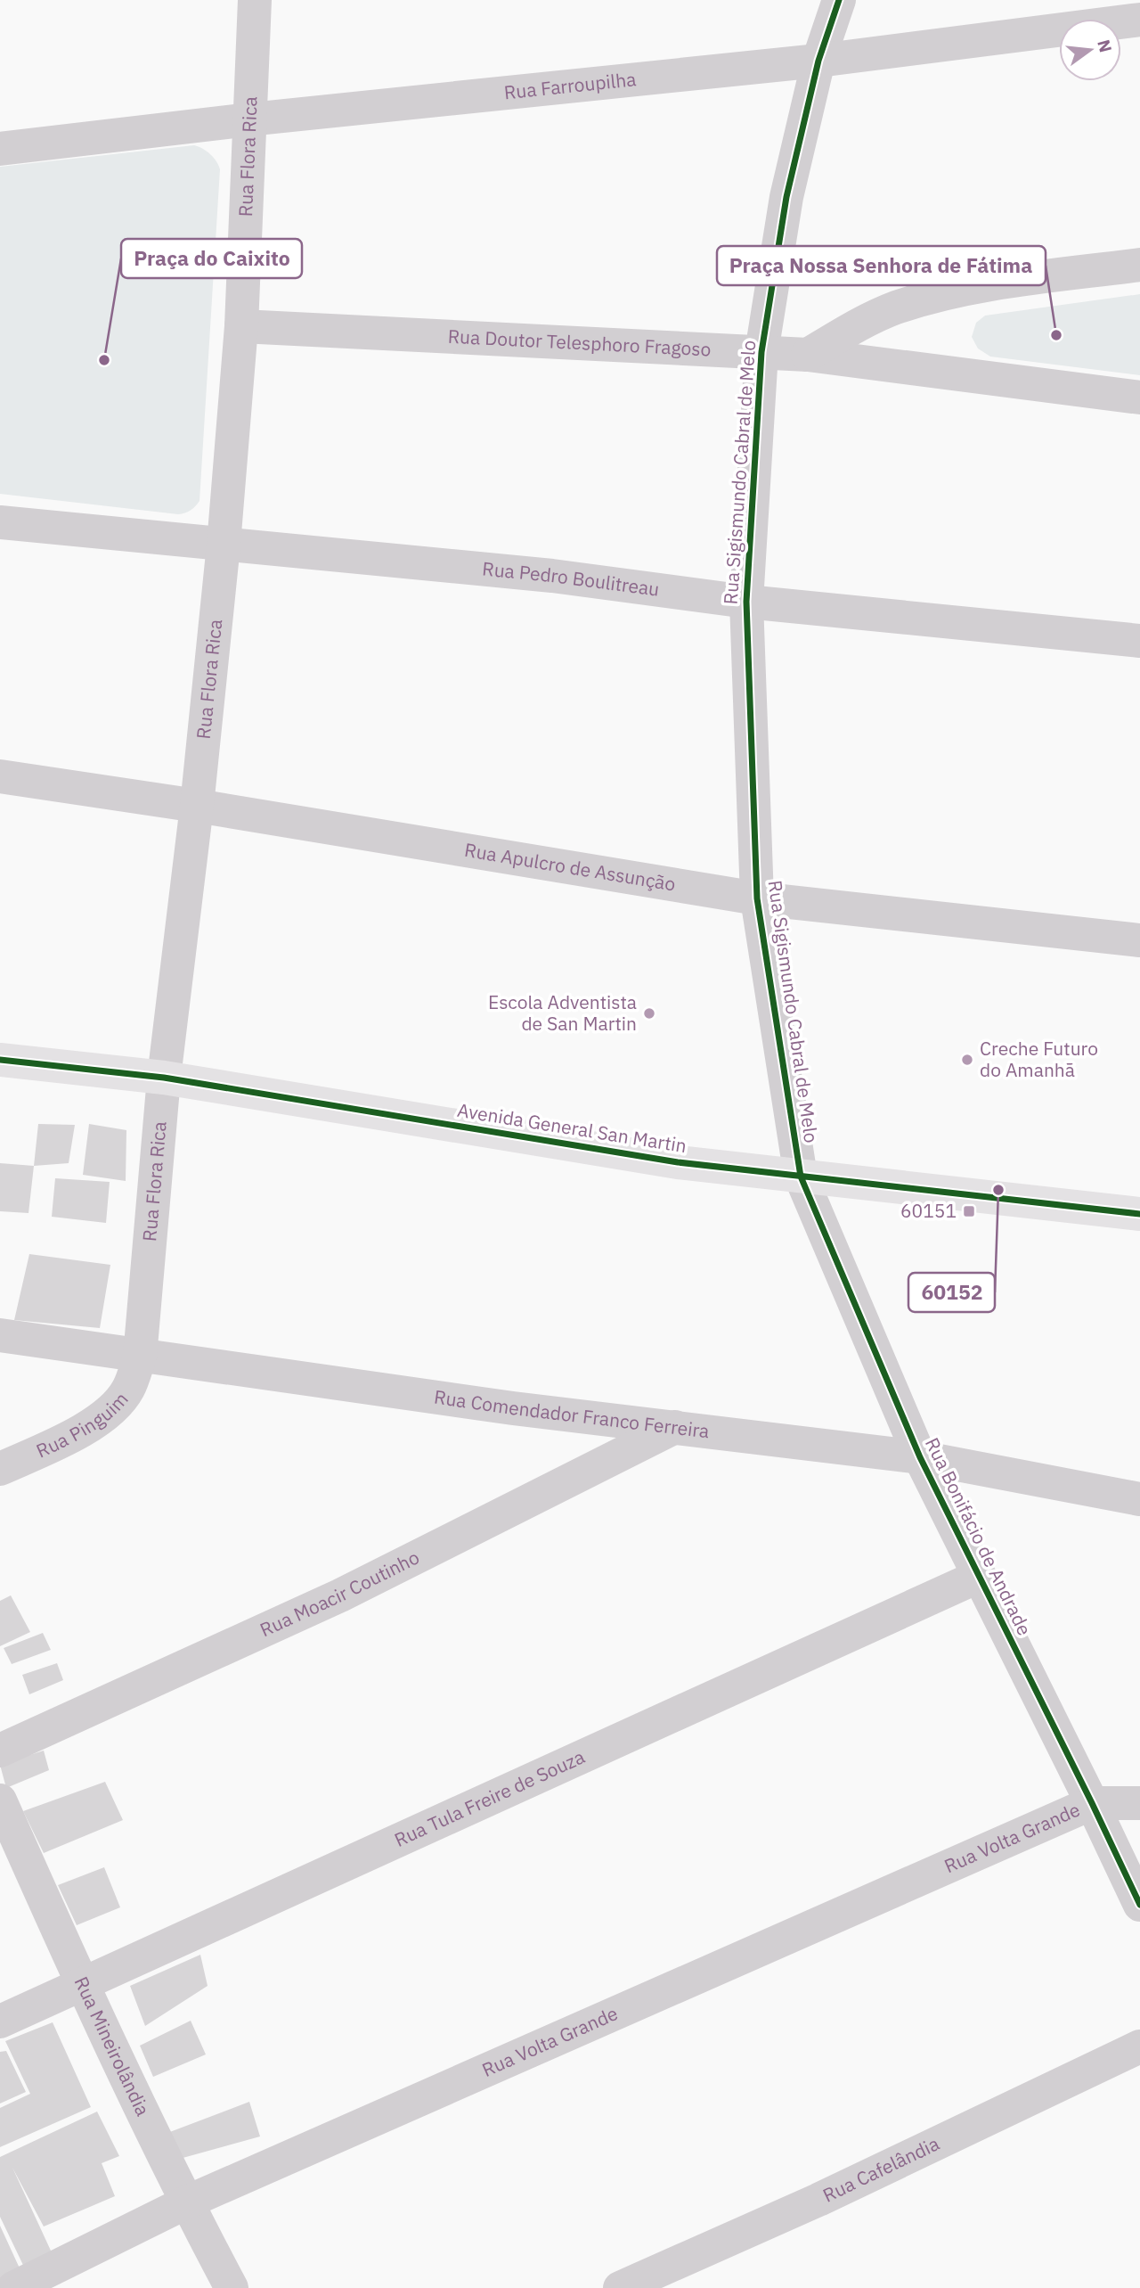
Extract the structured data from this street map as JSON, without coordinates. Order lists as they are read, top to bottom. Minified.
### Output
{"streets":{"main road":["Avenida General San Martin"],"street":["Rua Farroupilha","Rua Flora Rica","Rua Doutor Telesphoro Fragoso","Rua Sigismundo Cabral de Melo","Rua Pedro Boulitreau","Rua Apulcro de Assunção","Rua Comendador Franco Ferreira","Rua Pinguim","Rua Bonifácio de Andrade","Rua Moacir Coutinho","Rua Tula Freire de Souza","Rua Volta Grande","Rua Mineirolândia","Rua Cafelândia"]},"crossings":[["Rua Farroupilha","Rua Flora Rica"],["Rua Farroupilha","Rua Sigismundo Cabral de Melo"],["Rua Flora Rica","Rua Doutor Telesphoro Fragoso"],["Rua Flora Rica","Rua Pedro Boulitreau"],["Rua Flora Rica","Rua Apulcro de Assunção"],["Rua Flora Rica","Avenida General San Martin"],["Rua Flora Rica","Rua Comendador Franco Ferreira"],["Rua Flora Rica","Rua Pinguim"],["Rua Doutor Telesphoro Fragoso","Rua Sigismundo Cabral de Melo"],["Rua Sigismundo Cabral de Melo","Rua Pedro Boulitreau"],["Rua Sigismundo Cabral de Melo","Rua Apulcro de Assunção"],["Rua Sigismundo Cabral de Melo","Avenida General San Martin"],["Rua Sigismundo Cabral de Melo","Rua Bonifácio de Andrade"],["Avenida General San Martin","Rua Bonifácio de Andrade"],["Rua Comendador Franco Ferreira","Rua Pinguim"],["Rua Comendador Franco Ferreira","Rua Bonifácio de Andrade"],["Rua Comendador Franco Ferreira","Rua Moacir Coutinho"],["Rua Bonifácio de Andrade","Rua Tula Freire de Souza"],["Rua Bonifácio de Andrade","Rua Volta Grande"],["Rua Tula Freire de Souza","Rua Mineirolândia"],["Rua Volta Grande","Rua Mineirolândia"]],"places":{"other":["Praça Nossa Senhora de Fátima","Praça do Caixito","Escola Adventista de San Martin","Creche Futuro do Amanhã","60152"],"transit":["60151"]},"north":"right"}
